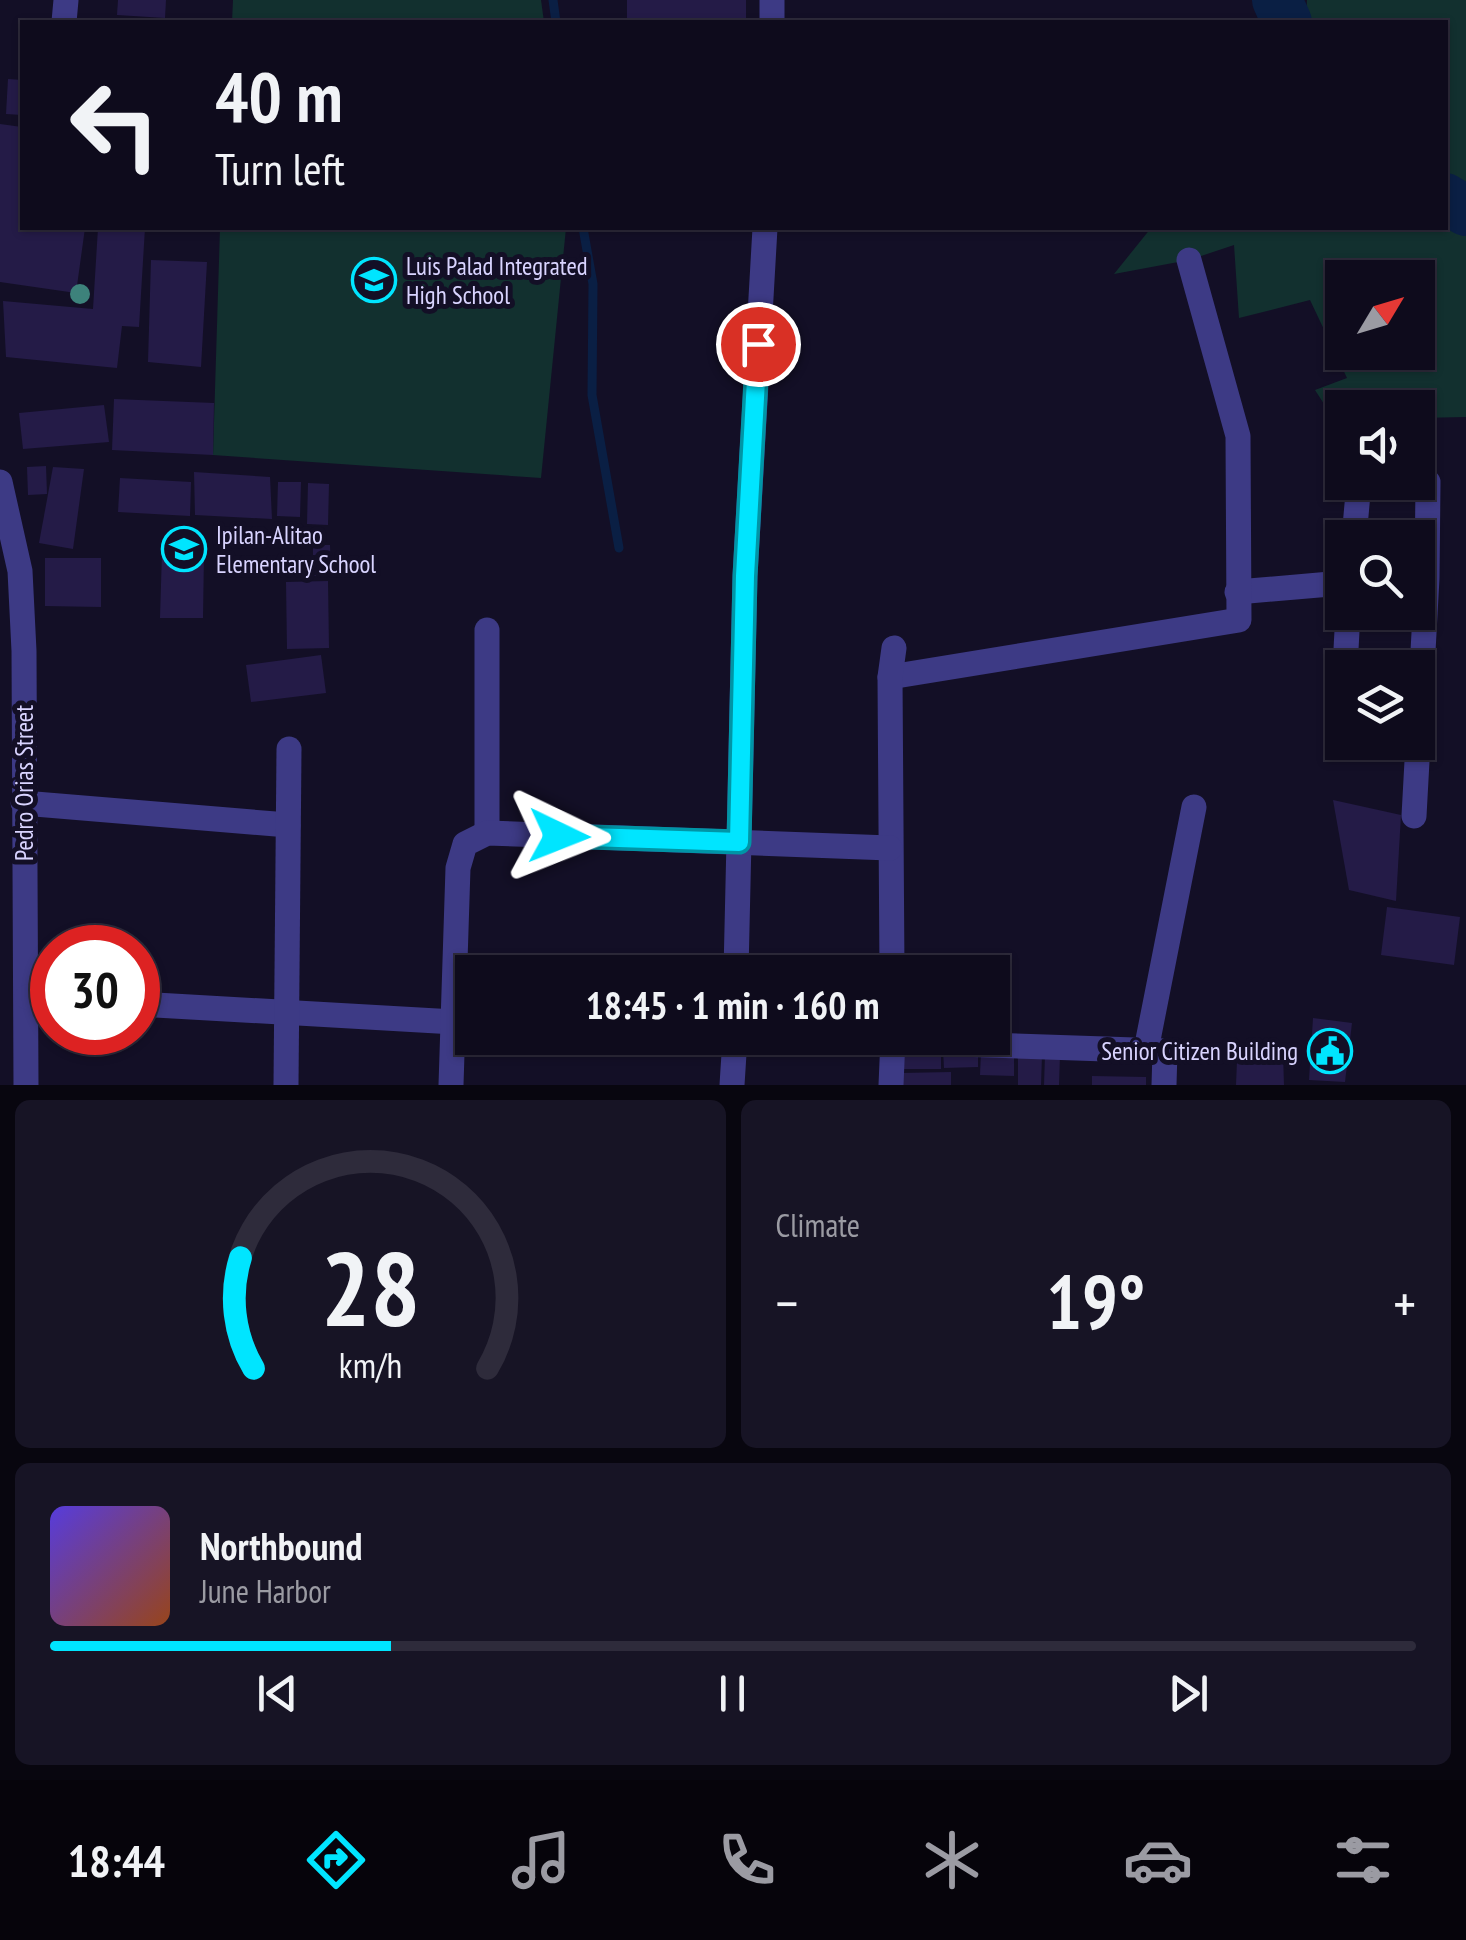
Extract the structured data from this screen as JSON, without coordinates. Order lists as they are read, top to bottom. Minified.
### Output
{"streets":{"street":["Pedro Orias Street"]},"places":{"school or university":["Luis Palad Integrated High School","Ipilan-Alitao Elementary School"],"public building":["Senior Citizen Building"]},"north":"top right","page":{"turn":["40 m","Turn left"],"limit":"30","trip":"18:45 · 1 min · 160 m","tile":"Climate","heat":["−","19°","+"],"song":["Northbound","June Harbor"],"tabs":"18:44","gauge":["28","km/h"]}}
